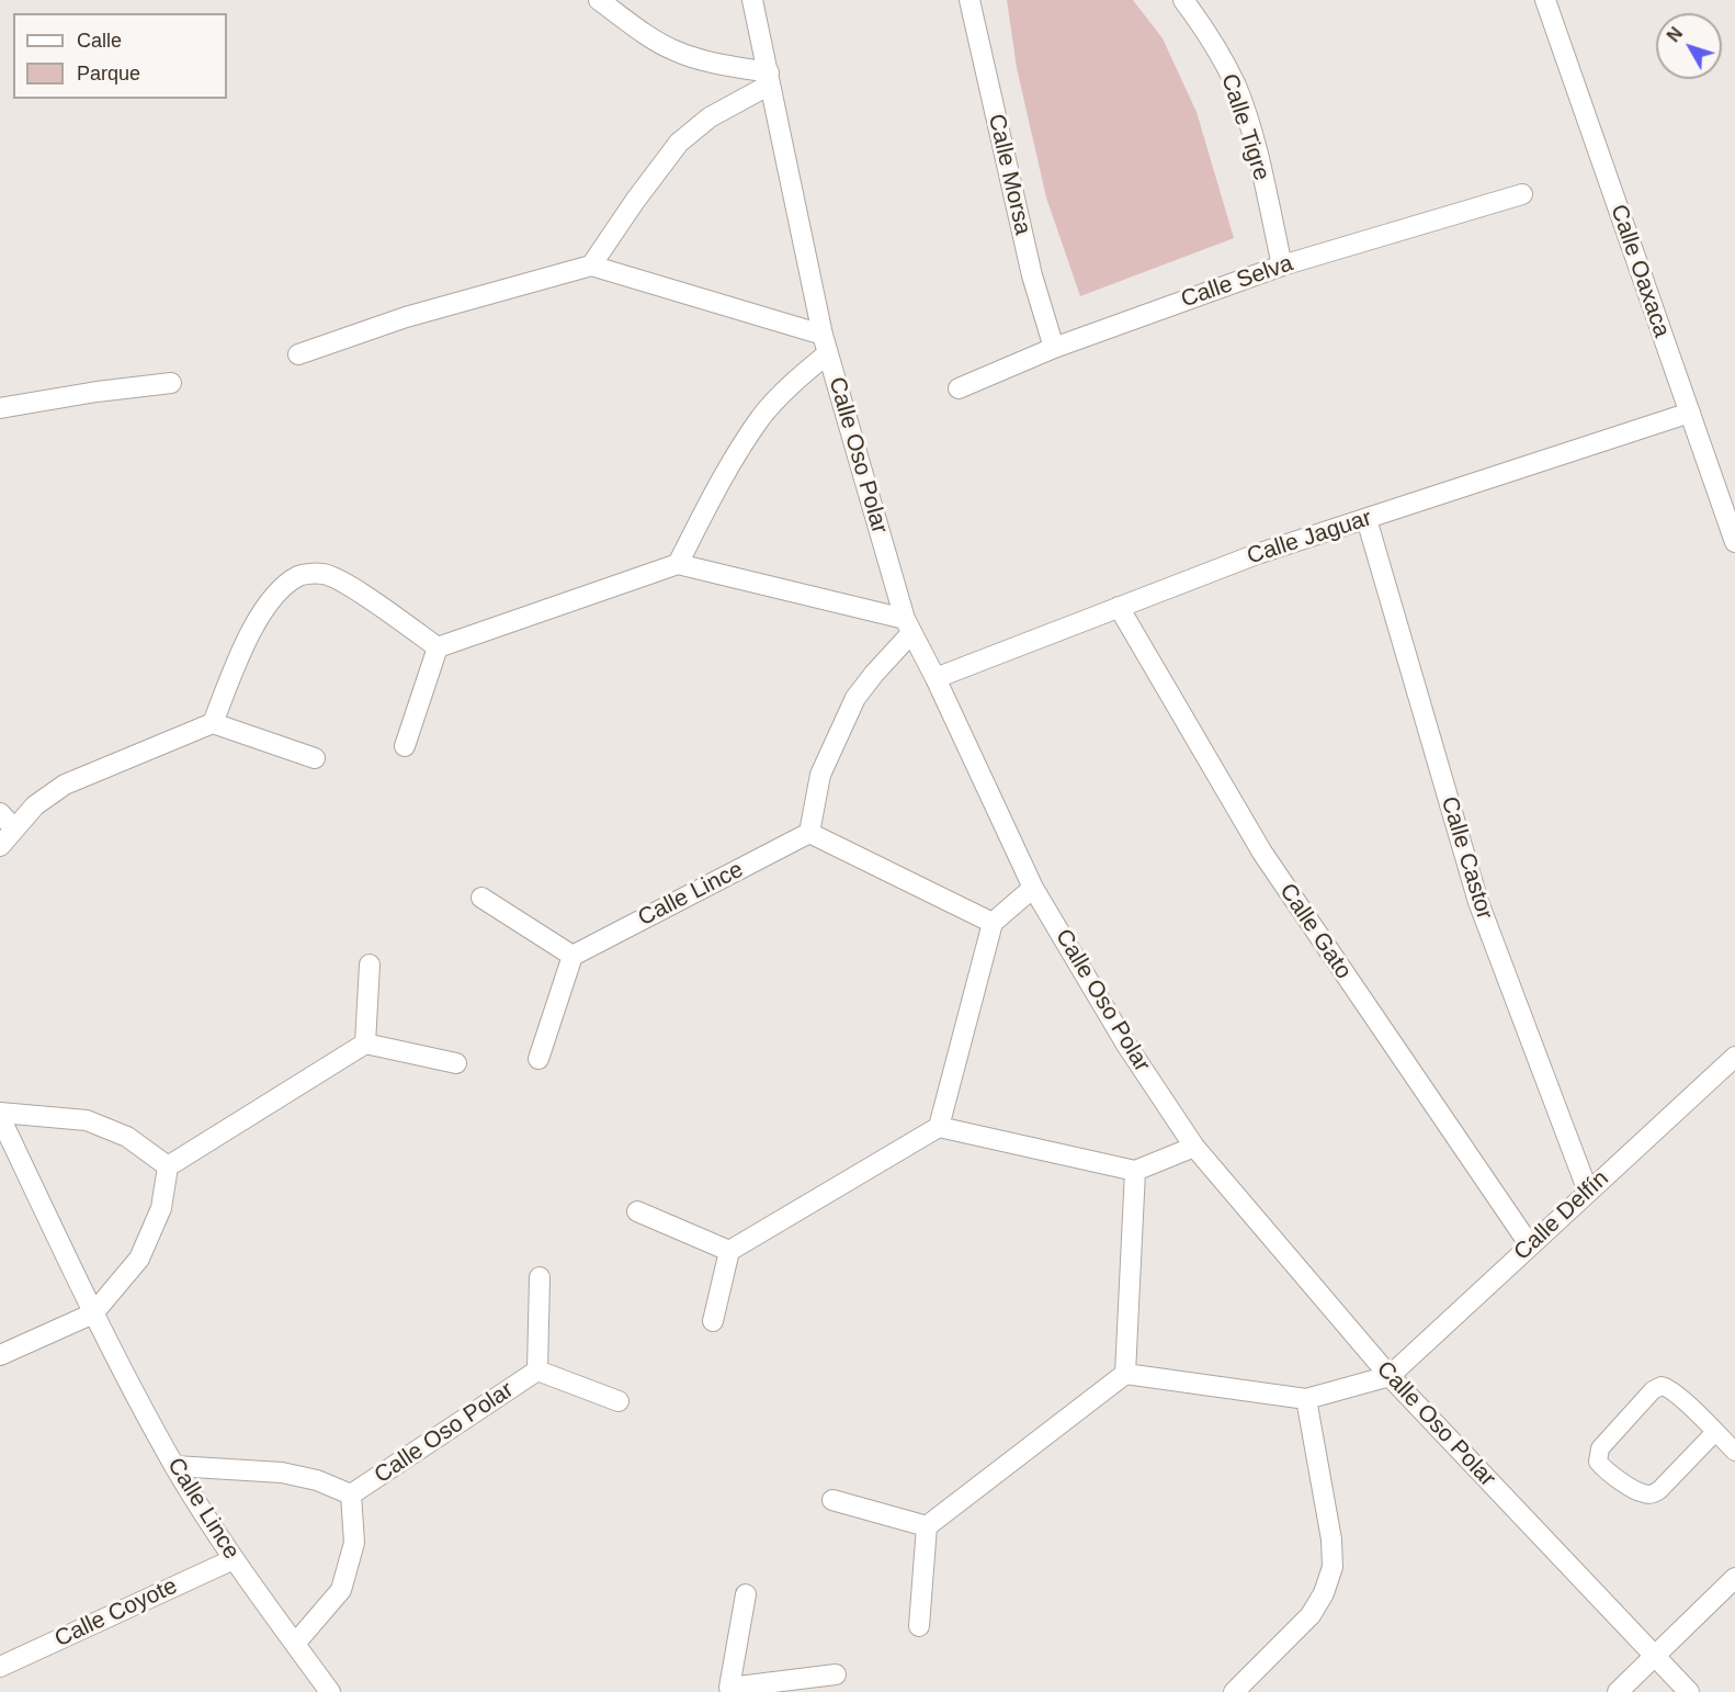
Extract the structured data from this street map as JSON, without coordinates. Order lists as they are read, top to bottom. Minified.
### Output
{"streets":{"street":["Calle Tigre","Calle Morsa","Calle Oaxaca","Calle Selva","Calle Oso Polar","Calle Jaguar","Calle Castor","Calle Lince","Calle Gato","Calle Delfín","Calle Coyote"]},"crossings":[["Calle Tigre","Calle Selva"],["Calle Morsa","Calle Selva"],["Calle Oaxaca","Calle Jaguar"],["Calle Oso Polar","Calle Jaguar"],["Calle Oso Polar","Calle Lince"],["Calle Oso Polar","Calle Delfín"],["Calle Jaguar","Calle Castor"],["Calle Jaguar","Calle Gato"],["Calle Castor","Calle Delfín"],["Calle Lince","Calle Coyote"],["Calle Gato","Calle Delfín"]],"legend":["Calle","Parque"],"north":"top left"}
